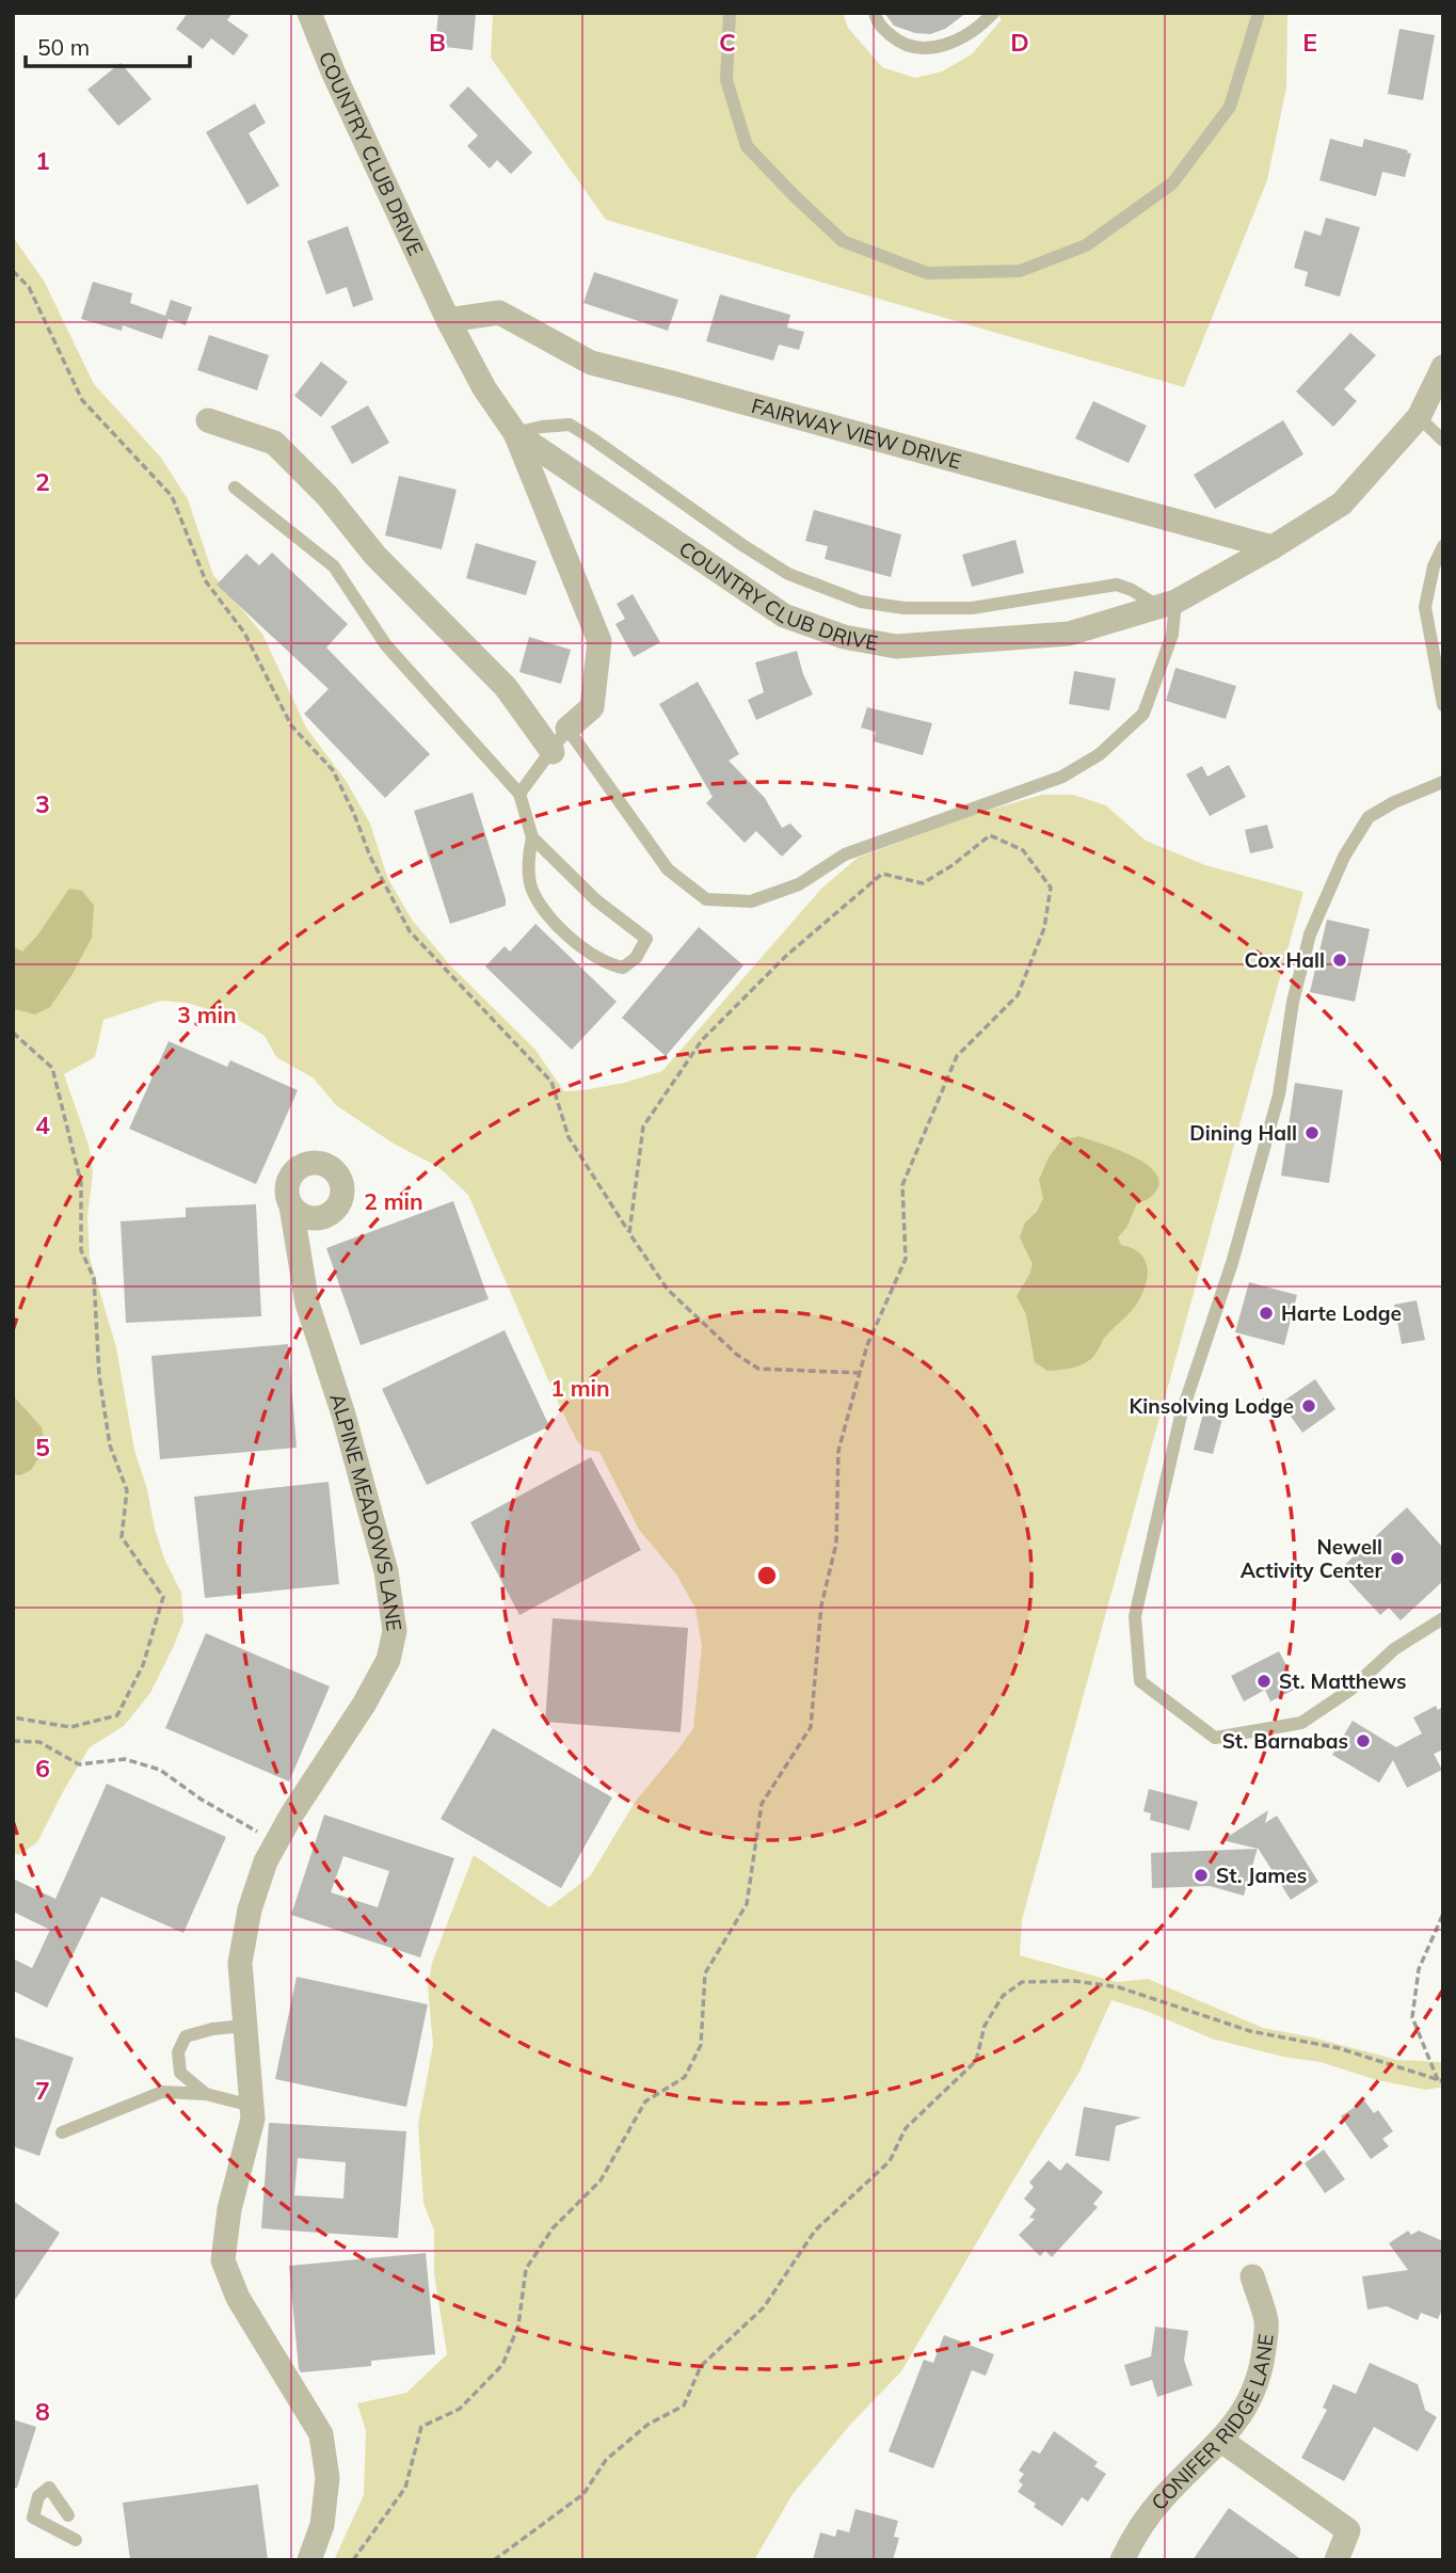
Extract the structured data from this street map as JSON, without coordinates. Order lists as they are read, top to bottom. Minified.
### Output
{"streets":{"street":["COUNTRY CLUB DRIVE","FAIRWAY VIEW DRIVE","ALPINE MEADOWS LANE","CONIFER RIDGE LANE"]},"crossings":[["COUNTRY CLUB DRIVE","FAIRWAY VIEW DRIVE"]],"places":["Cox Hall","Dining Hall","Harte Lodge","Kinsolving Lodge","Newell Activity Center","St. Matthews","St. Barnabas","St. James"],"scale_bar":"50 m","grid":{"columns":["B","C","D","E"],"rows":["1","2","3","4","5","6","7","8"]},"rings":["3 min","2 min","1 min"]}
